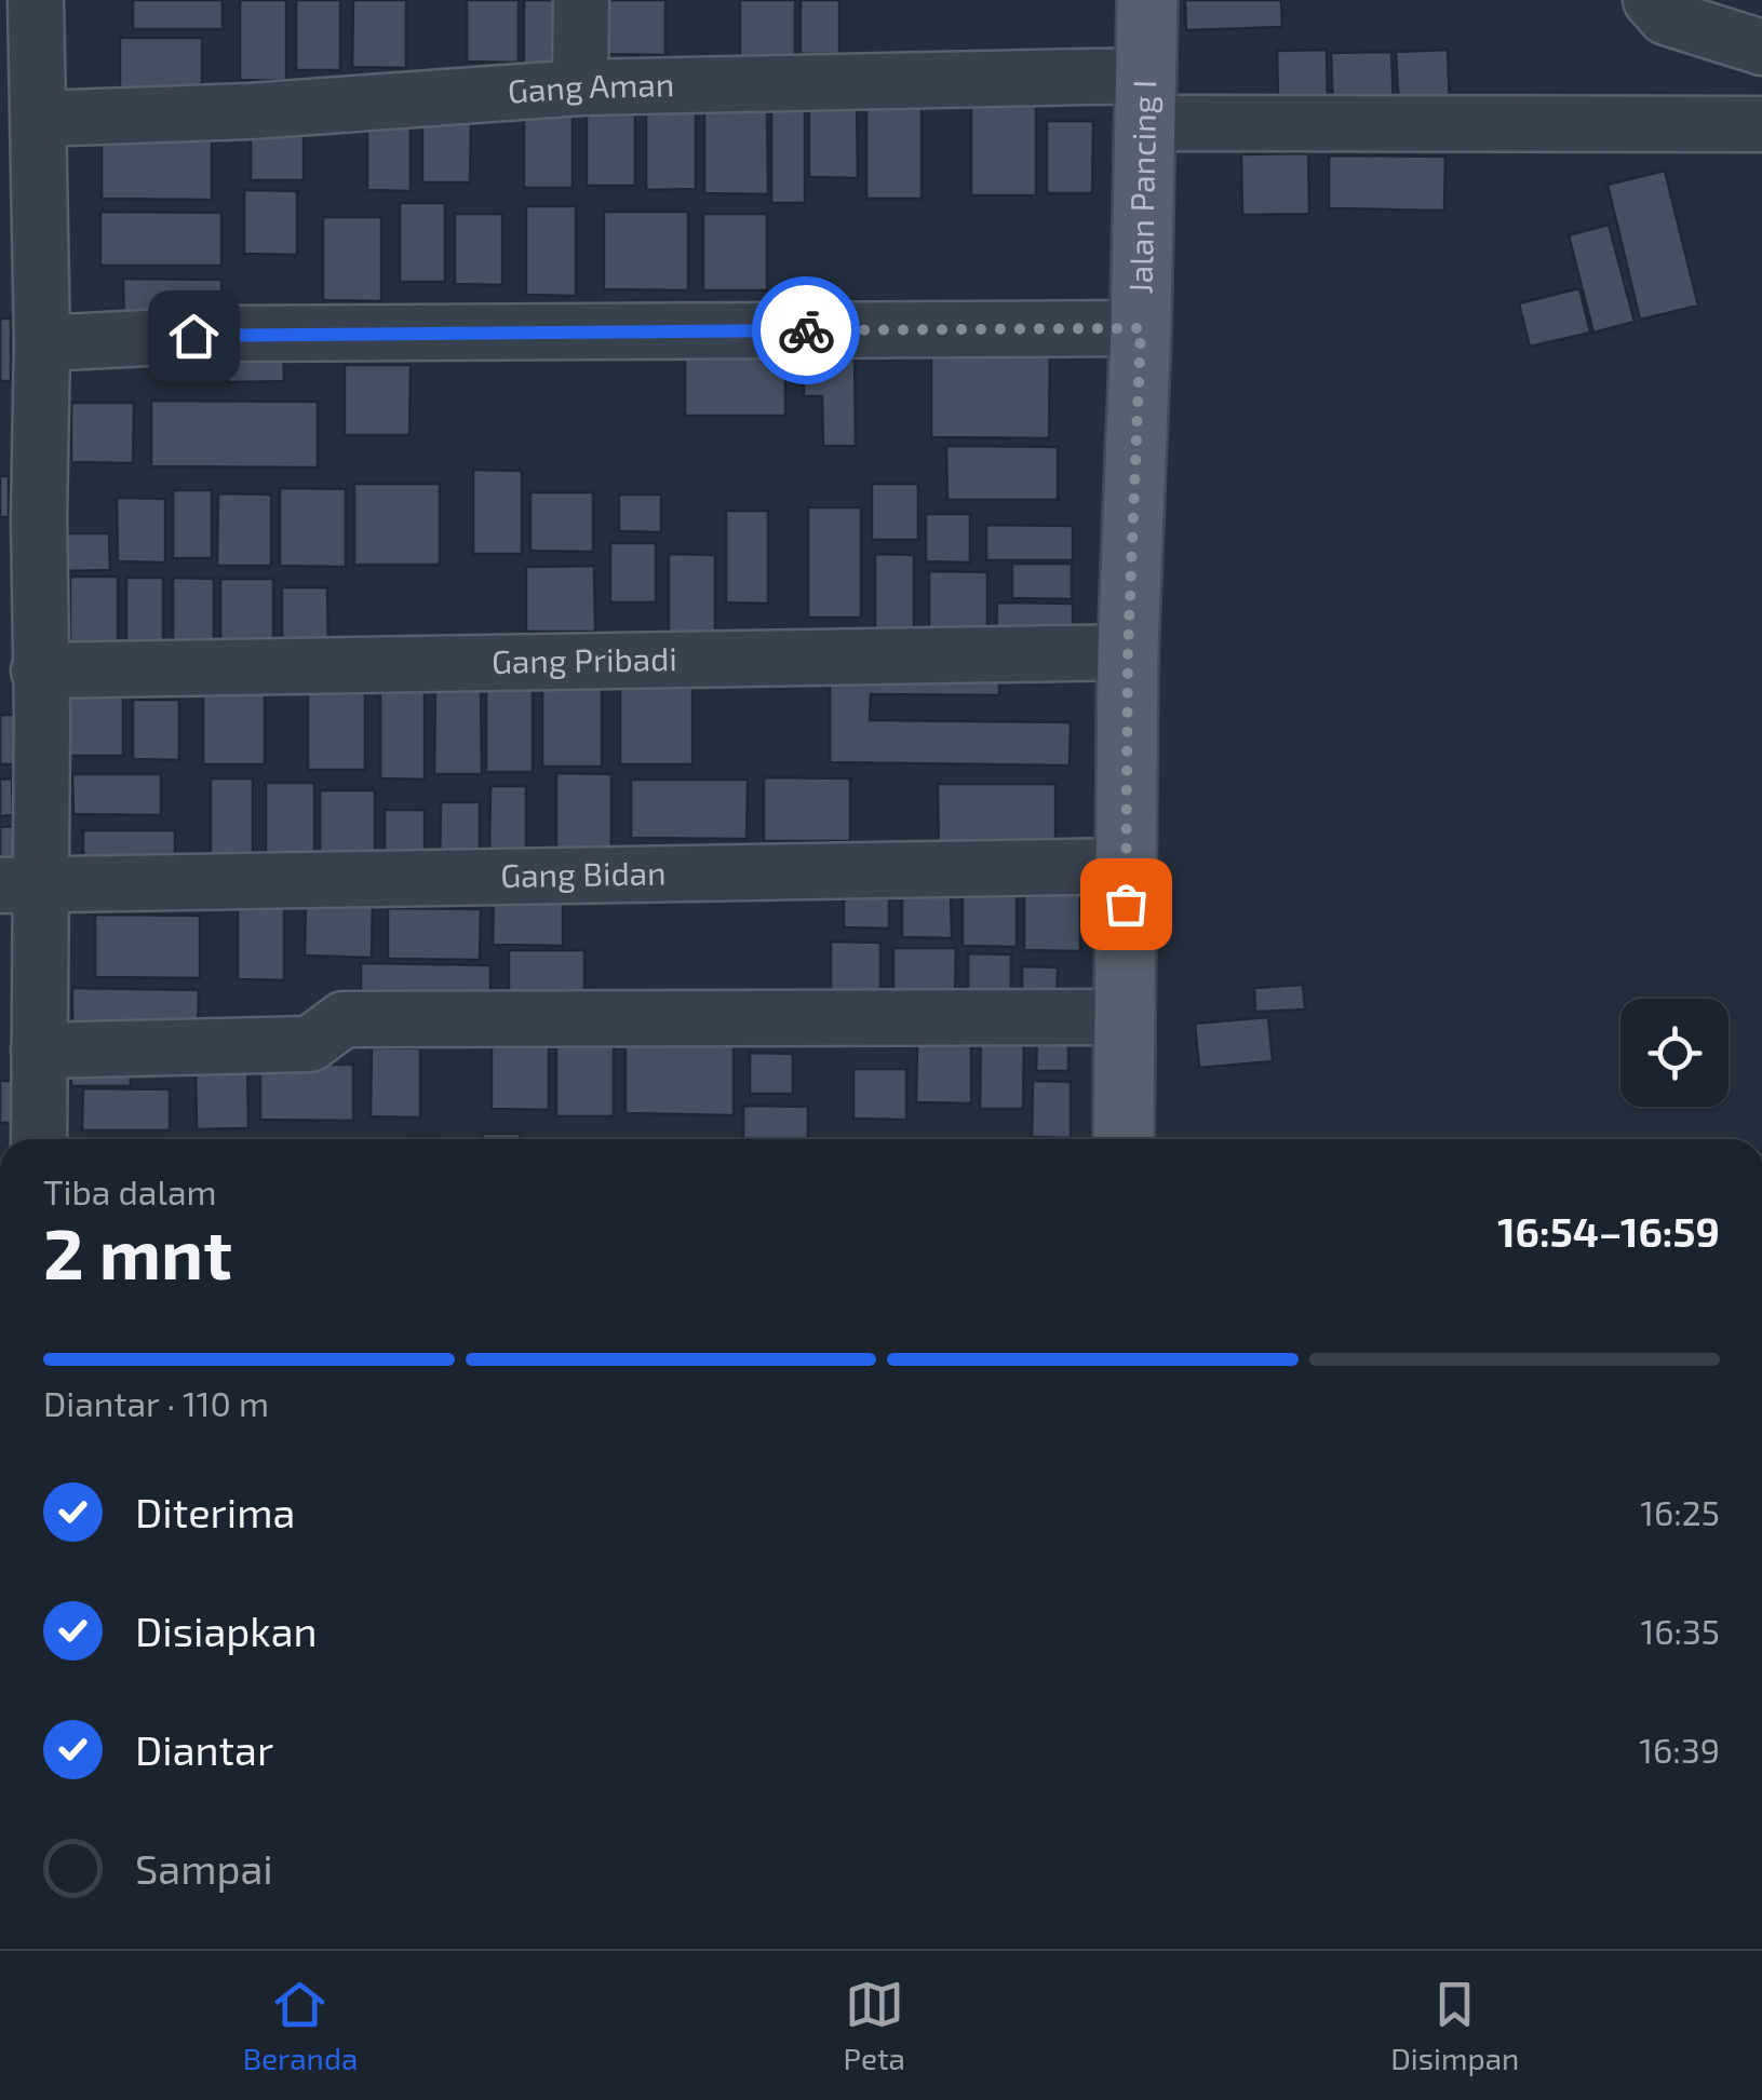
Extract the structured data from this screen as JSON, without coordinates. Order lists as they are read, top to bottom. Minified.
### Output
{"streets":{"main road":["Jalan Pancing I"],"street":["Gang Aman","Gang Pribadi","Gang Bidan"]},"crossings":[["Gang Aman","Jalan Pancing I"],["Jalan Pancing I","Gang Pribadi"],["Jalan Pancing I","Gang Bidan"]],"page":{"heading":["2 mnt","Tiba dalam","16:54–16:59"],"bar":"Diantar · 110 m","list":[["Diterima","16:25"],["Disiapkan","16:35"],["Diantar","16:39"],"Sampai"],"tabs":["Beranda","Peta","Disimpan"]}}
